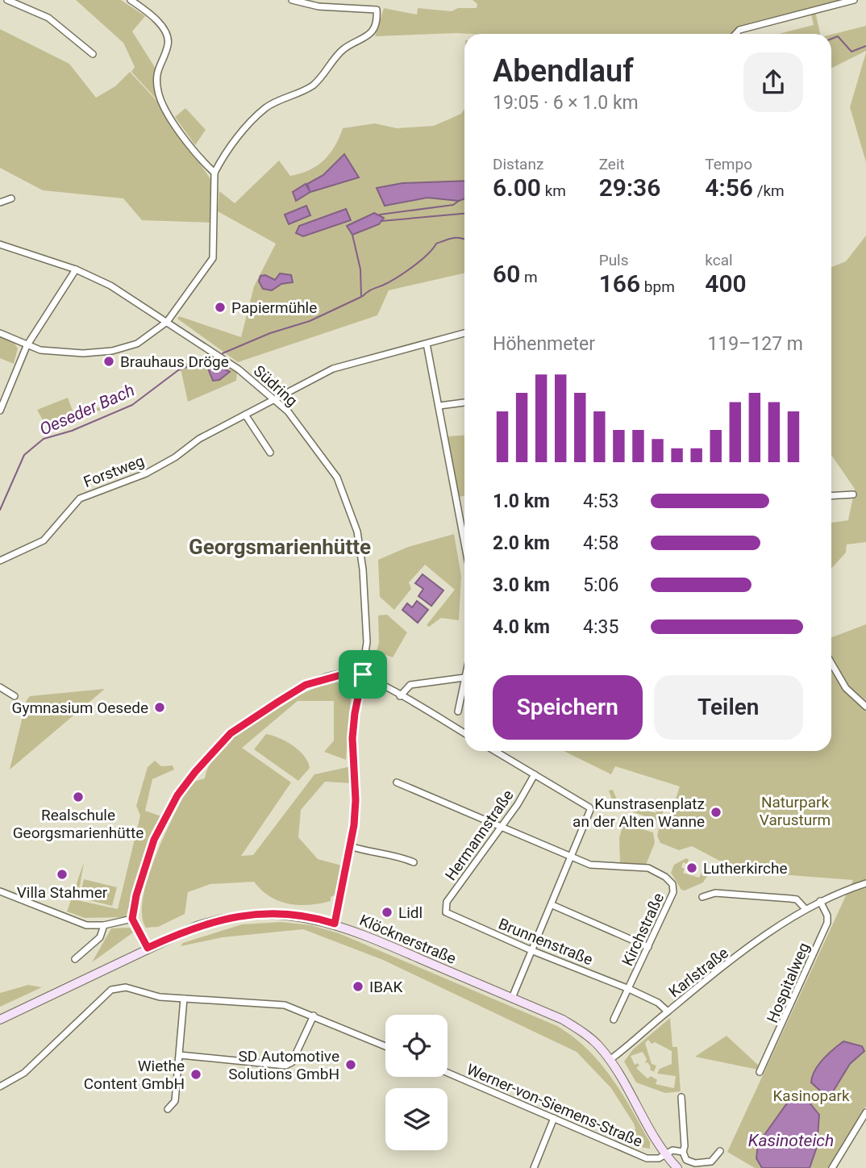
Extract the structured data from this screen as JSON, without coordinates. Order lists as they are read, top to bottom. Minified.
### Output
{"streets":{"main road":["Klöcknerstraße"],"street":["Südring","Forstweg","Hermannstraße","Kirchstraße","Brunnenstraße","Karlstraße","Hospitalweg","Werner-von-Siemens-Straße"]},"crossings":[["Südring","Forstweg"],["Südring","Klöcknerstraße"],["Hermannstraße","Brunnenstraße"],["Kirchstraße","Brunnenstraße"],["Klöcknerstraße","Karlstraße"],["Klöcknerstraße","Werner-von-Siemens-Straße"],["Brunnenstraße","Karlstraße"],["Karlstraße","Hospitalweg"]],"districts":["Georgsmarienhütte"],"water":["Oeseder Bach","Kasinoteich"],"parks":["Naturpark Varusturm","Kasinopark"],"places":["Papiermühle","Brauhaus Dröge","Gymnasium Oesede","Realschule Georgsmarienhütte","Kunstrasenplatz an der Alten Wanne","Lutherkirche","Villa Stahmer","Lidl","IBAK","SD Automotive Solutions GmbH","Wiethe Content GmbH"],"page":{"heading":["Abendlauf","19:05 · 6 × 1.0 km"],"stats":[["Distanz","6.00 km"],["Zeit","29:36"],["Tempo","4:56 /km"],["60 m"],["Puls","166 bpm"],["kcal","400"]],"chart":["Höhenmeter","119–127 m"],"list":[{"name":"1.0 km","note":"4:53"},{"name":"2.0 km","note":"4:58"},{"name":"3.0 km","note":"5:06"},{"name":"4.0 km","note":"4:35"}],"buttons":["Speichern","Teilen"]}}
